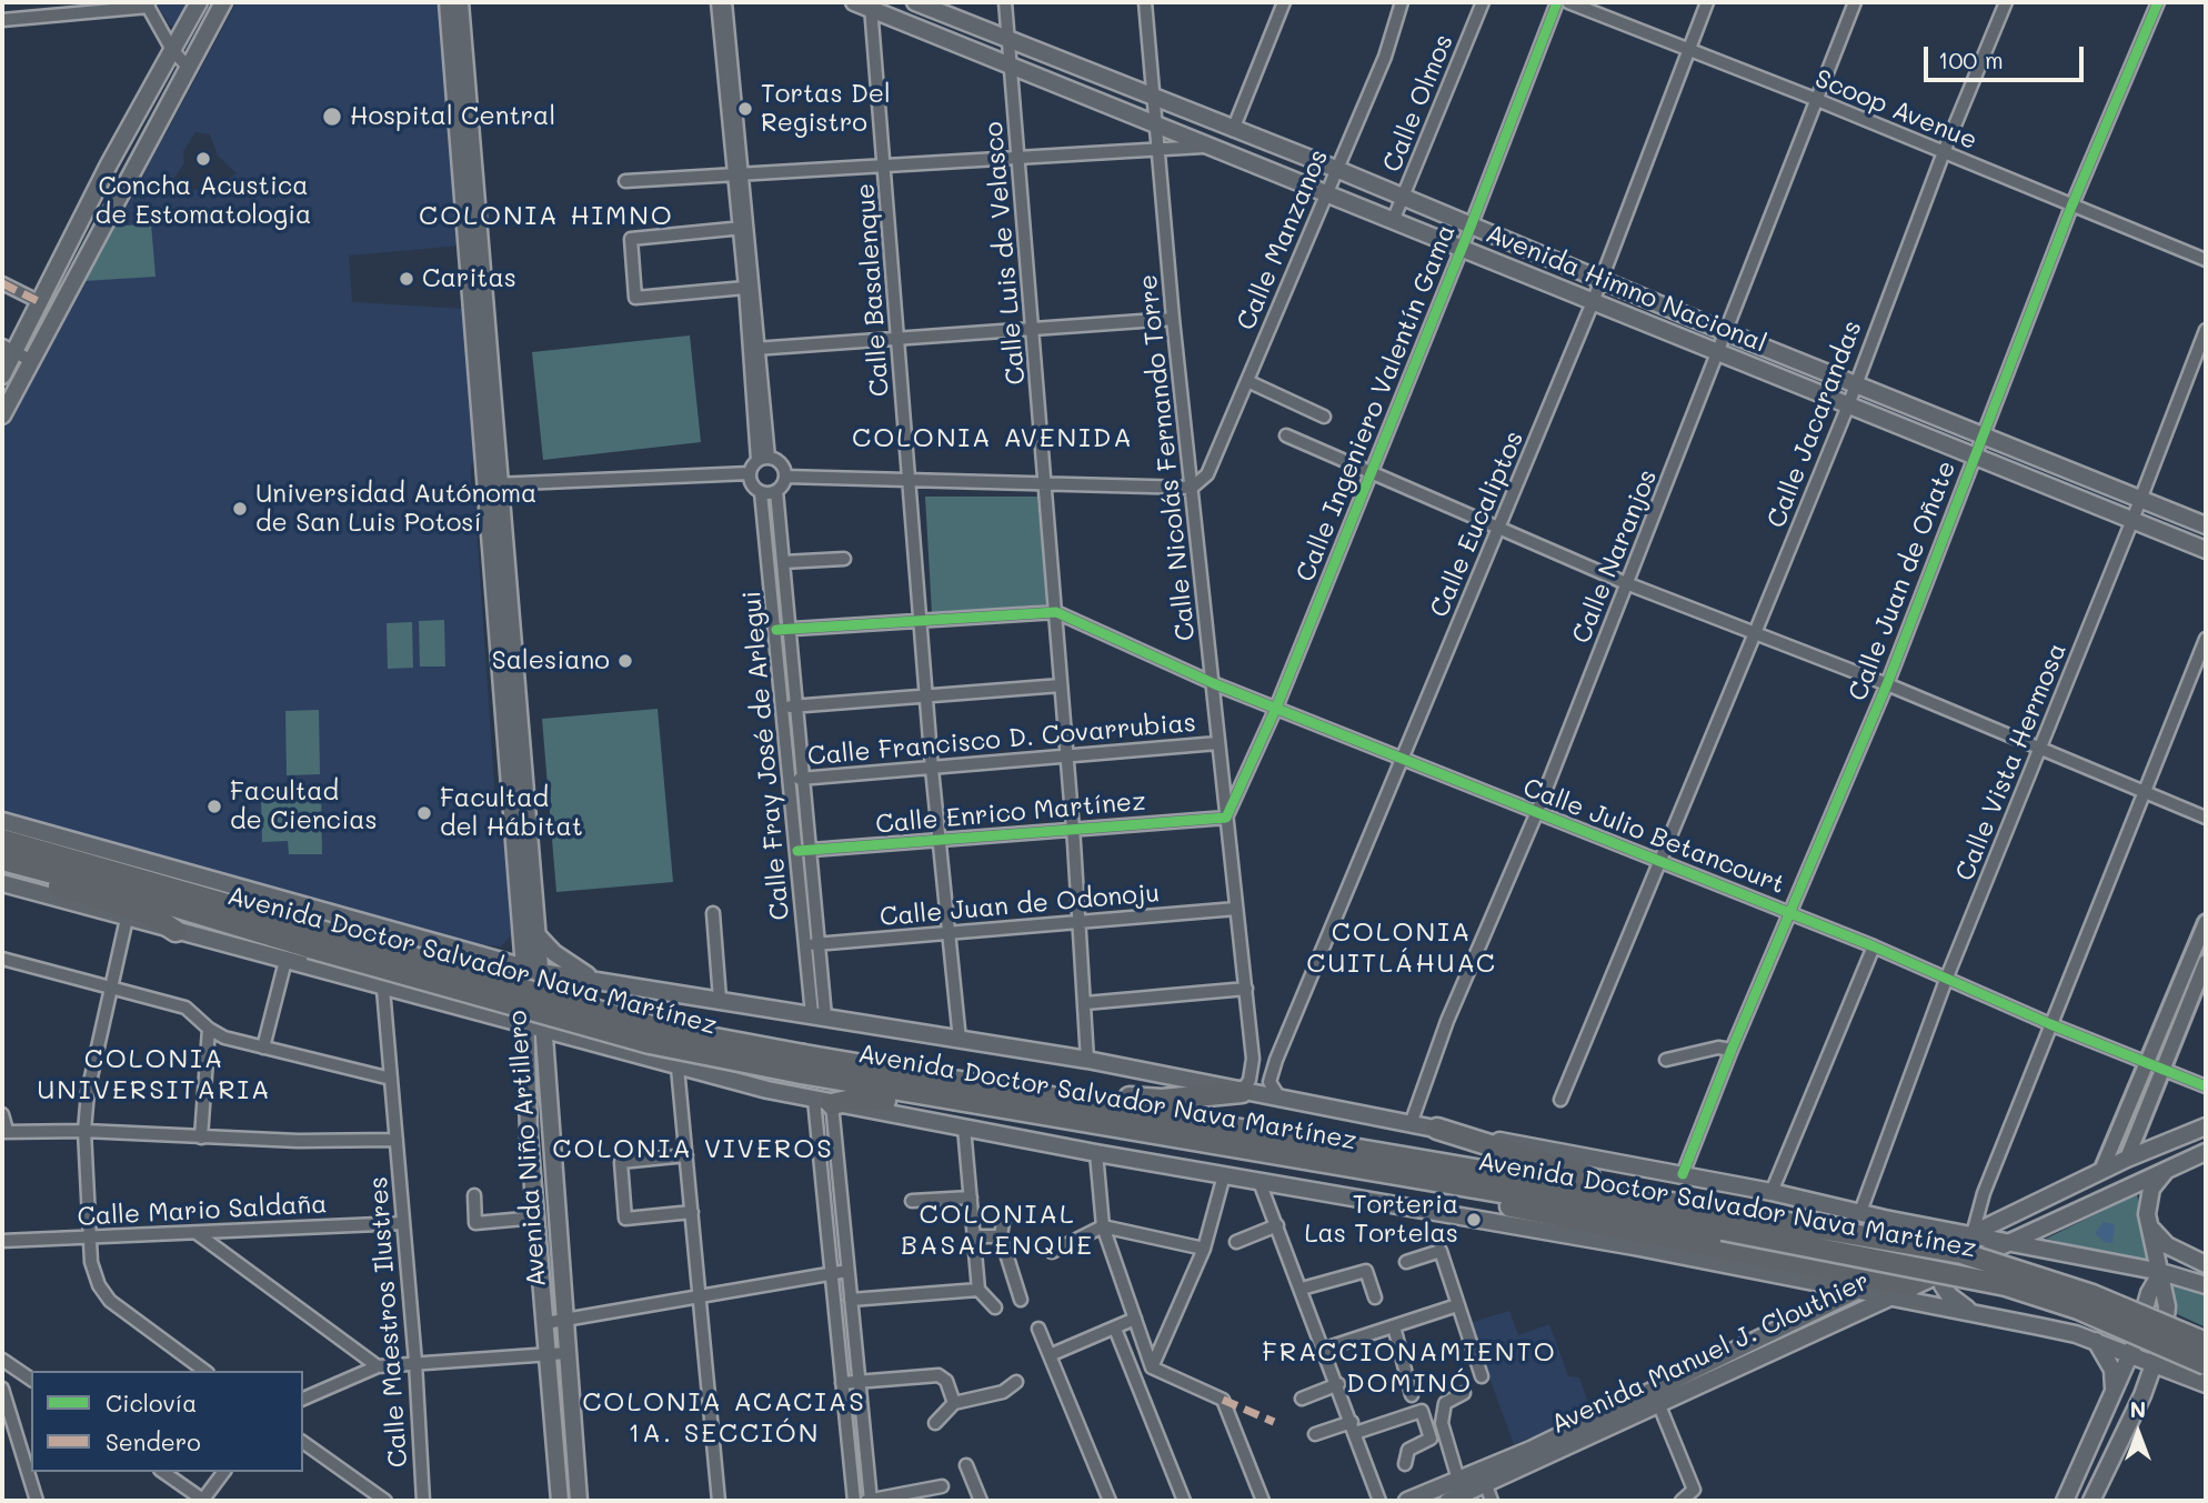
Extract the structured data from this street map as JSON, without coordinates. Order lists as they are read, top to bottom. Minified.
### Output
{"streets":{"highway":["Avenida Doctor Salvador Nava Martínez"],"main road":["Avenida Himno Nacional","Avenida Niño Artillero","Avenida Manuel J. Clouthier"],"street":["Calle Olmos","Scoop Avenue","Calle Manzanos","Calle Luis de Velasco","Calle Basalenque","Calle Ingeniero Valentín Gama","Calle Jacarandas","Calle Nicolás Fernando Torre","Calle Eucaliptos","Calle Naranjos","Calle Juan de Oñate","Calle Francisco D. Covarrubias","Calle Fray José de Arlegui","Calle Vista Hermosa","Calle Enrico Martínez","Calle Julio Betancourt","Calle Juan de Odonoju","Calle Mario Saldaña","Calle Maestros Ilustres"]},"crossings":[["Calle Olmos","Avenida Himno Nacional"],["Scoop Avenue","Calle Jacarandas"],["Scoop Avenue","Calle Eucaliptos"],["Scoop Avenue","Calle Naranjos"],["Scoop Avenue","Calle Juan de Oñate"],["Calle Manzanos","Avenida Himno Nacional"],["Calle Manzanos","Calle Nicolás Fernando Torre"],["Calle Luis de Velasco","Avenida Himno Nacional"],["Calle Luis de Velasco","Calle Francisco D. Covarrubias"],["Calle Luis de Velasco","Calle Enrico Martínez"],["Calle Luis de Velasco","Calle Julio Betancourt"],["Calle Luis de Velasco","Calle Juan de Odonoju"],["Calle Luis de Velasco","Avenida Doctor Salvador Nava Martínez"],["Avenida Himno Nacional","Calle Basalenque"],["Avenida Himno Nacional","Calle Ingeniero Valentín Gama"],["Avenida Himno Nacional","Calle Jacarandas"],["Avenida Himno Nacional","Calle Nicolás Fernando Torre"],["Avenida Himno Nacional","Calle Eucaliptos"],["Avenida Himno Nacional","Calle Naranjos"],["Avenida Himno Nacional","Calle Juan de Oñate"],["Avenida Himno Nacional","Calle Vista Hermosa"],["Calle Basalenque","Calle Francisco D. Covarrubias"],["Calle Basalenque","Calle Enrico Martínez"],["Calle Basalenque","Calle Juan de Odonoju"],["Calle Basalenque","Avenida Doctor Salvador Nava Martínez"],["Calle Ingeniero Valentín Gama","Calle Nicolás Fernando Torre"],["Calle Ingeniero Valentín Gama","Calle Enrico Martínez"],["Calle Ingeniero Valentín Gama","Calle Julio Betancourt"],["Calle Jacarandas","Calle Julio Betancourt"],["Calle Nicolás Fernando Torre","Calle Francisco D. Covarrubias"],["Calle Nicolás Fernando Torre","Calle Enrico Martínez"],["Calle Nicolás Fernando Torre","Calle Julio Betancourt"],["Calle Nicolás Fernando Torre","Calle Juan de Odonoju"],["Calle Nicolás Fernando Torre","Avenida Doctor Salvador Nava Martínez"],["Calle Eucaliptos","Calle Julio Betancourt"],["Calle Eucaliptos","Avenida Doctor Salvador Nava Martínez"],["Calle Naranjos","Calle Julio Betancourt"],["Calle Naranjos","Avenida Doctor Salvador Nava Martínez"],["Calle Juan de Oñate","Calle Julio Betancourt"],["Calle Juan de Oñate","Avenida Doctor Salvador Nava Martínez"],["Calle Francisco D. Covarrubias","Calle Fray José de Arlegui"],["Calle Fray José de Arlegui","Calle Enrico Martínez"],["Calle Fray José de Arlegui","Calle Juan de Odonoju"],["Calle Fray José de Arlegui","Avenida Doctor Salvador Nava Martínez"],["Calle Vista Hermosa","Calle Julio Betancourt"],["Calle Vista Hermosa","Avenida Doctor Salvador Nava Martínez"],["Avenida Doctor Salvador Nava Martínez","Avenida Niño Artillero"],["Avenida Doctor Salvador Nava Martínez","Calle Maestros Ilustres"],["Avenida Doctor Salvador Nava Martínez","Avenida Manuel J. Clouthier"],["Calle Mario Saldaña","Calle Maestros Ilustres"]],"districts":["COLONIA HIMNO","COLONIA AVENIDA","COLONIA CUITLÁHUAC","COLONIA UNIVERSITARIA","COLONIA VIVEROS","COLONIAL BASALENQUE","FRACCIONAMIENTO DOMINÓ","COLONIA ACACIAS 1A. SECCIÓN"],"places":["Tortas Del Registro","Hospital Central","Concha Acustica de Estomatologia","Caritas","Universidad Autónoma de San Luis Potosí","Salesiano","Facultad de Ciencias","Facultad del Hábitat","Torteria Las Tortelas"],"legend":["Ciclovía","Sendero"],"scale_bar":"100 m","north":"top"}
